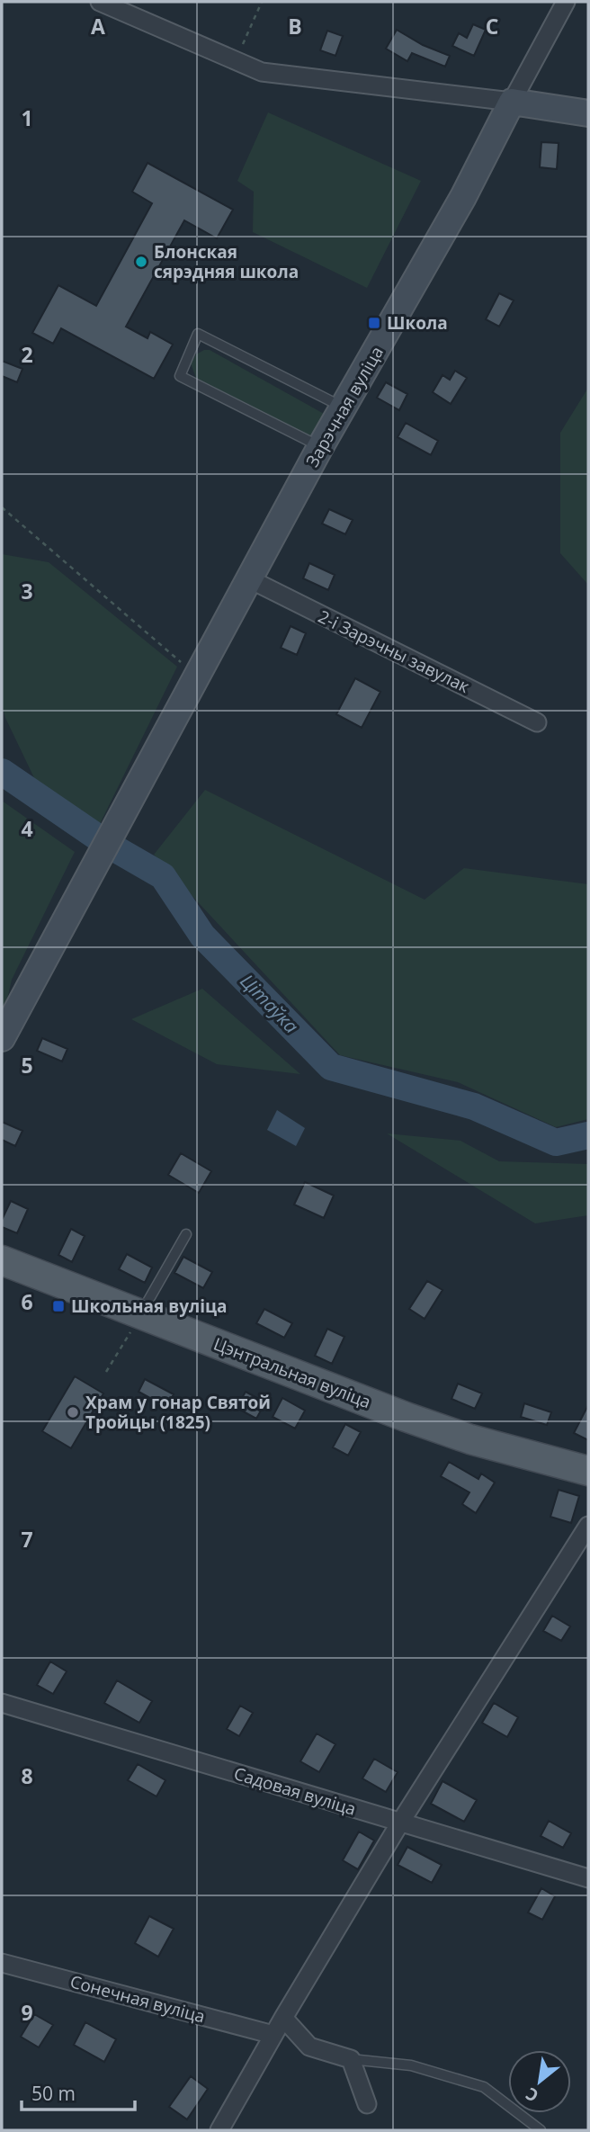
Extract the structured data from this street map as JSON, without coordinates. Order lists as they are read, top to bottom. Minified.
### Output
{"streets":{"main road":["Зарэчная вуліца","Цэнтральная вуліца"],"street":["2-і Зарэчны завулак","Садовая вуліца","Сонечная вуліца"]},"crossings":[["Зарэчная вуліца","2-і Зарэчны завулак"]],"water":["Цітаўка"],"places":{"other":["Блонская сярэдняя школа","Храм у гонар Святой Тройцы (1825)"],"transit":["Школа","Школьная вуліца"]},"scale_bar":"50 m","north":"bottom left","grid":{"columns":["A","B","C"],"rows":["1","2","3","4","5","6","7","8","9"]}}
